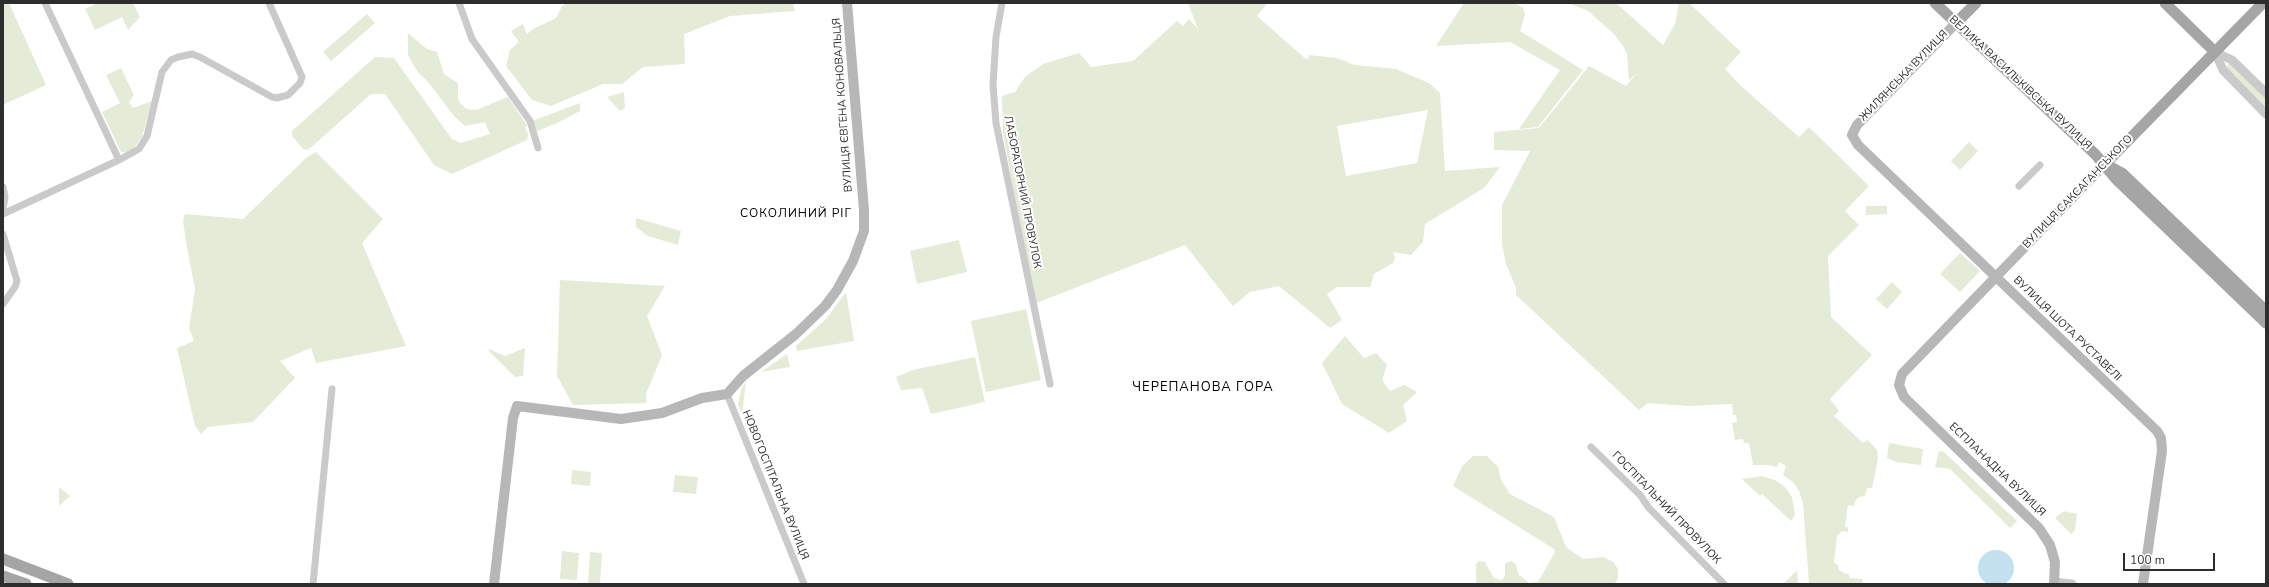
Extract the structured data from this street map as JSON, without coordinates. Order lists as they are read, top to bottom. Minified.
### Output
{"streets":{"main road":["ЖИЛЯНСЬКА ВУЛИЦЯ","ВЕЛИКА ВАСИЛЬКІВСЬКА ВУЛИЦЯ","ВУЛИЦЯ ЄВГЕНА КОНОВАЛЬЦЯ","ВУЛИЦЯ САКСАГАНСЬКОГО","ВУЛИЦЯ ШОТА РУСТАВЕЛІ","ЕСПЛАНАДНА ВУЛИЦЯ"],"street":["ЛАБОРАТОРНИЙ ПРОВУЛОК","НОВОГОСПІТАЛЬНА ВУЛИЦЯ","ГОСПІТАЛЬНИЙ ПРОВУЛОК"]},"crossings":[["ЖИЛЯНСЬКА ВУЛИЦЯ","ВЕЛИКА ВАСИЛЬКІВСЬКА ВУЛИЦЯ"],["ЖИЛЯНСЬКА ВУЛИЦЯ","ВУЛИЦЯ ШОТА РУСТАВЕЛІ"],["ВЕЛИКА ВАСИЛЬКІВСЬКА ВУЛИЦЯ","ВУЛИЦЯ САКСАГАНСЬКОГО"],["ВУЛИЦЯ ЄВГЕНА КОНОВАЛЬЦЯ","НОВОГОСПІТАЛЬНА ВУЛИЦЯ"],["ВУЛИЦЯ САКСАГАНСЬКОГО","ВУЛИЦЯ ШОТА РУСТАВЕЛІ"],["ВУЛИЦЯ САКСАГАНСЬКОГО","ЕСПЛАНАДНА ВУЛИЦЯ"]],"districts":["СОКОЛИНИЙ РІГ","ЧЕРЕПАНОВА ГОРА"],"scale_bar":"100 m"}
